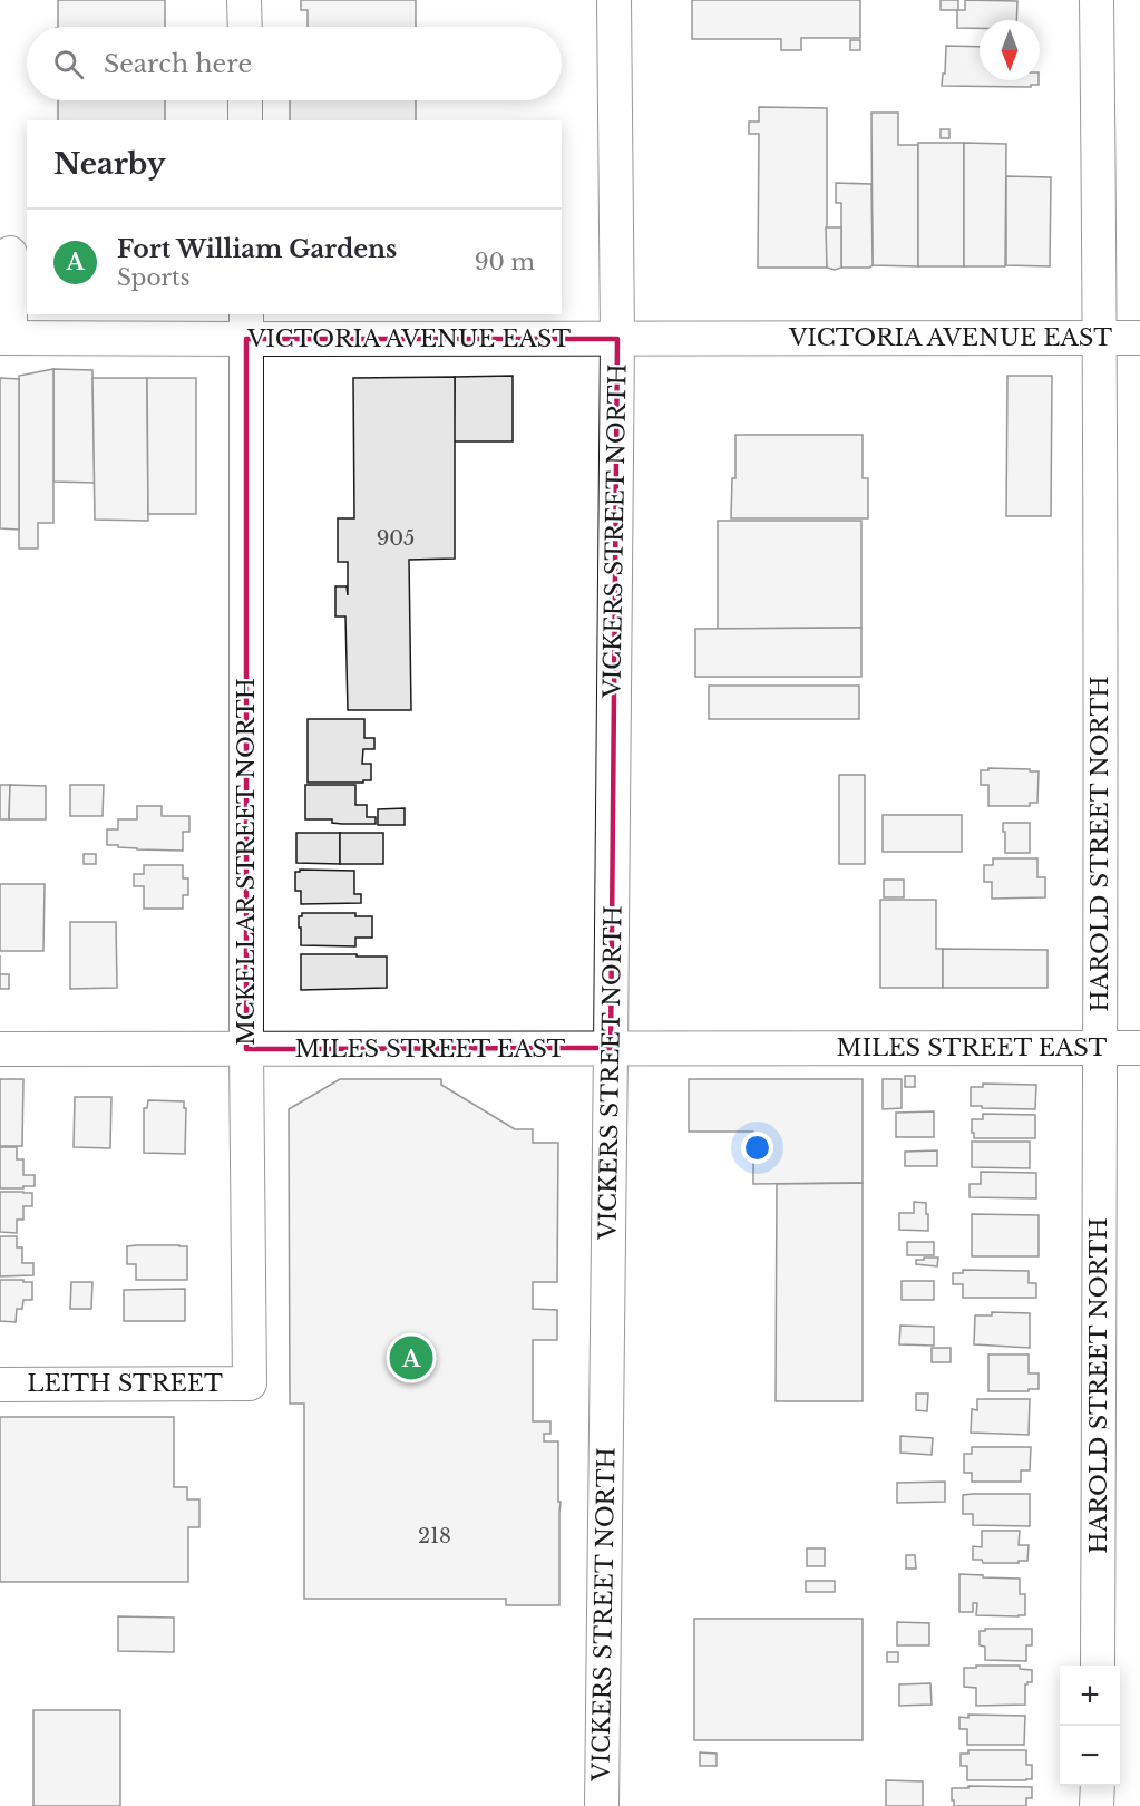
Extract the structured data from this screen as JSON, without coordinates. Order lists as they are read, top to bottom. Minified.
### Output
{"streets":{"street":["VICTORIA AVENUE EAST","VICKERS STREET NORTH","HAROLD STREET NORTH","MCKELLAR STREET NORTH","MILES STREET EAST","LEITH STREET"]},"crossings":[["VICTORIA AVENUE EAST","VICKERS STREET NORTH"],["VICTORIA AVENUE EAST","HAROLD STREET NORTH"],["VICTORIA AVENUE EAST","MCKELLAR STREET NORTH"],["VICKERS STREET NORTH","MILES STREET EAST"],["HAROLD STREET NORTH","MILES STREET EAST"],["MCKELLAR STREET NORTH","MILES STREET EAST"],["MCKELLAR STREET NORTH","LEITH STREET"]],"house_numbers":["905","218"],"north":"bottom","page":{"search":"Search here","heading":"Nearby","list":[{"mark":"A","name":"Fort William Gardens","note":"Sports","value":"90 m"}],"pins":"A","map_buttons":["+","−"]}}
